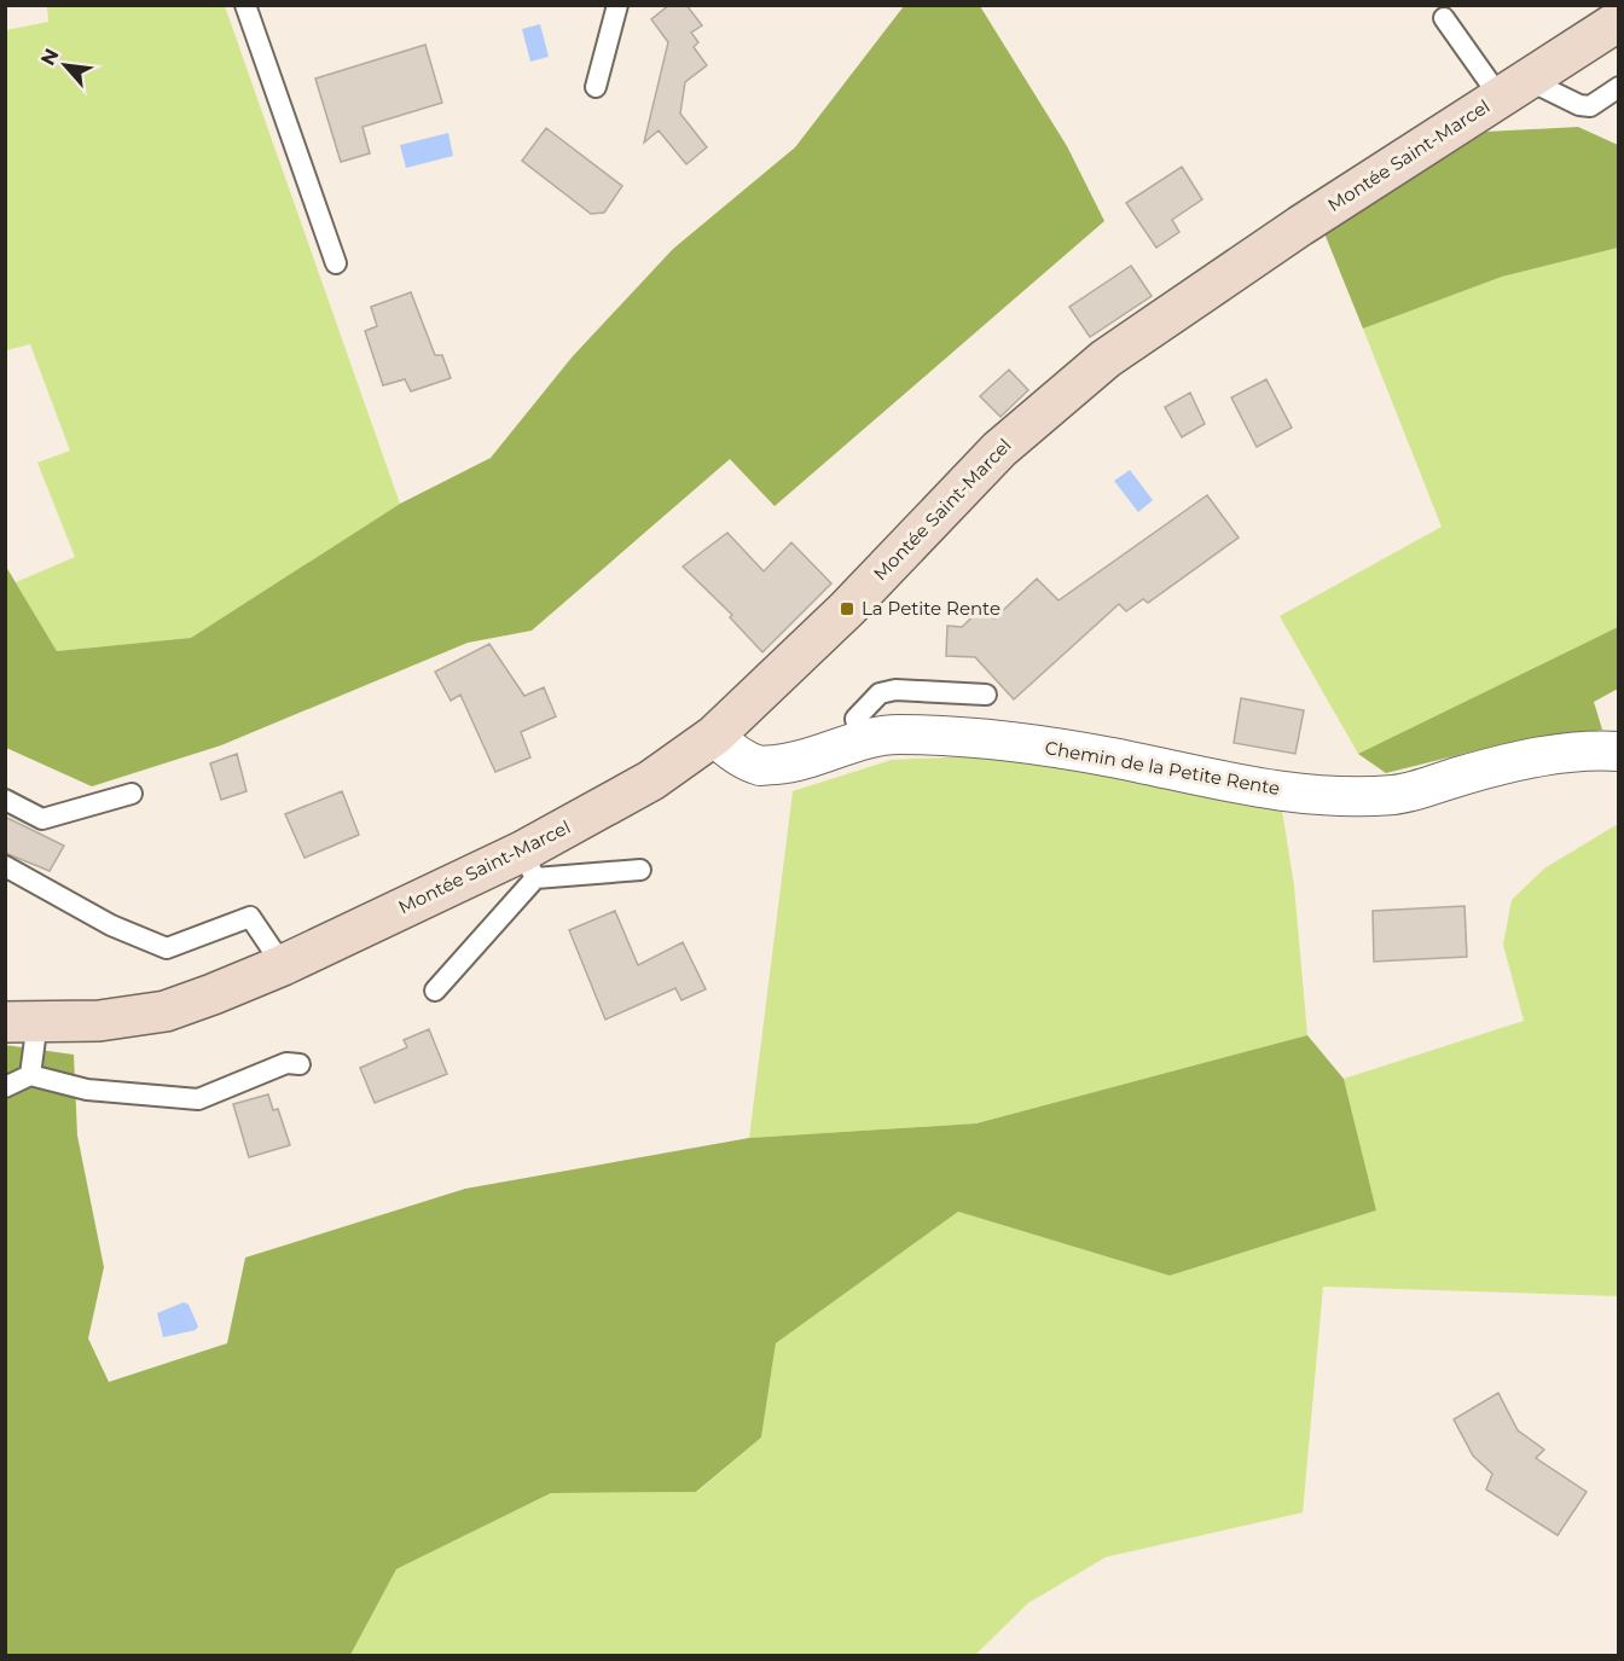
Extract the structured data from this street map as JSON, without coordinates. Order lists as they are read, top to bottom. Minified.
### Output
{"streets":{"main road":["Montée Saint-Marcel"],"street":["Chemin de la Petite Rente"]},"crossings":[["Montée Saint-Marcel","Chemin de la Petite Rente"]],"places":{"transit":["La Petite Rente"]},"north":"top left"}
